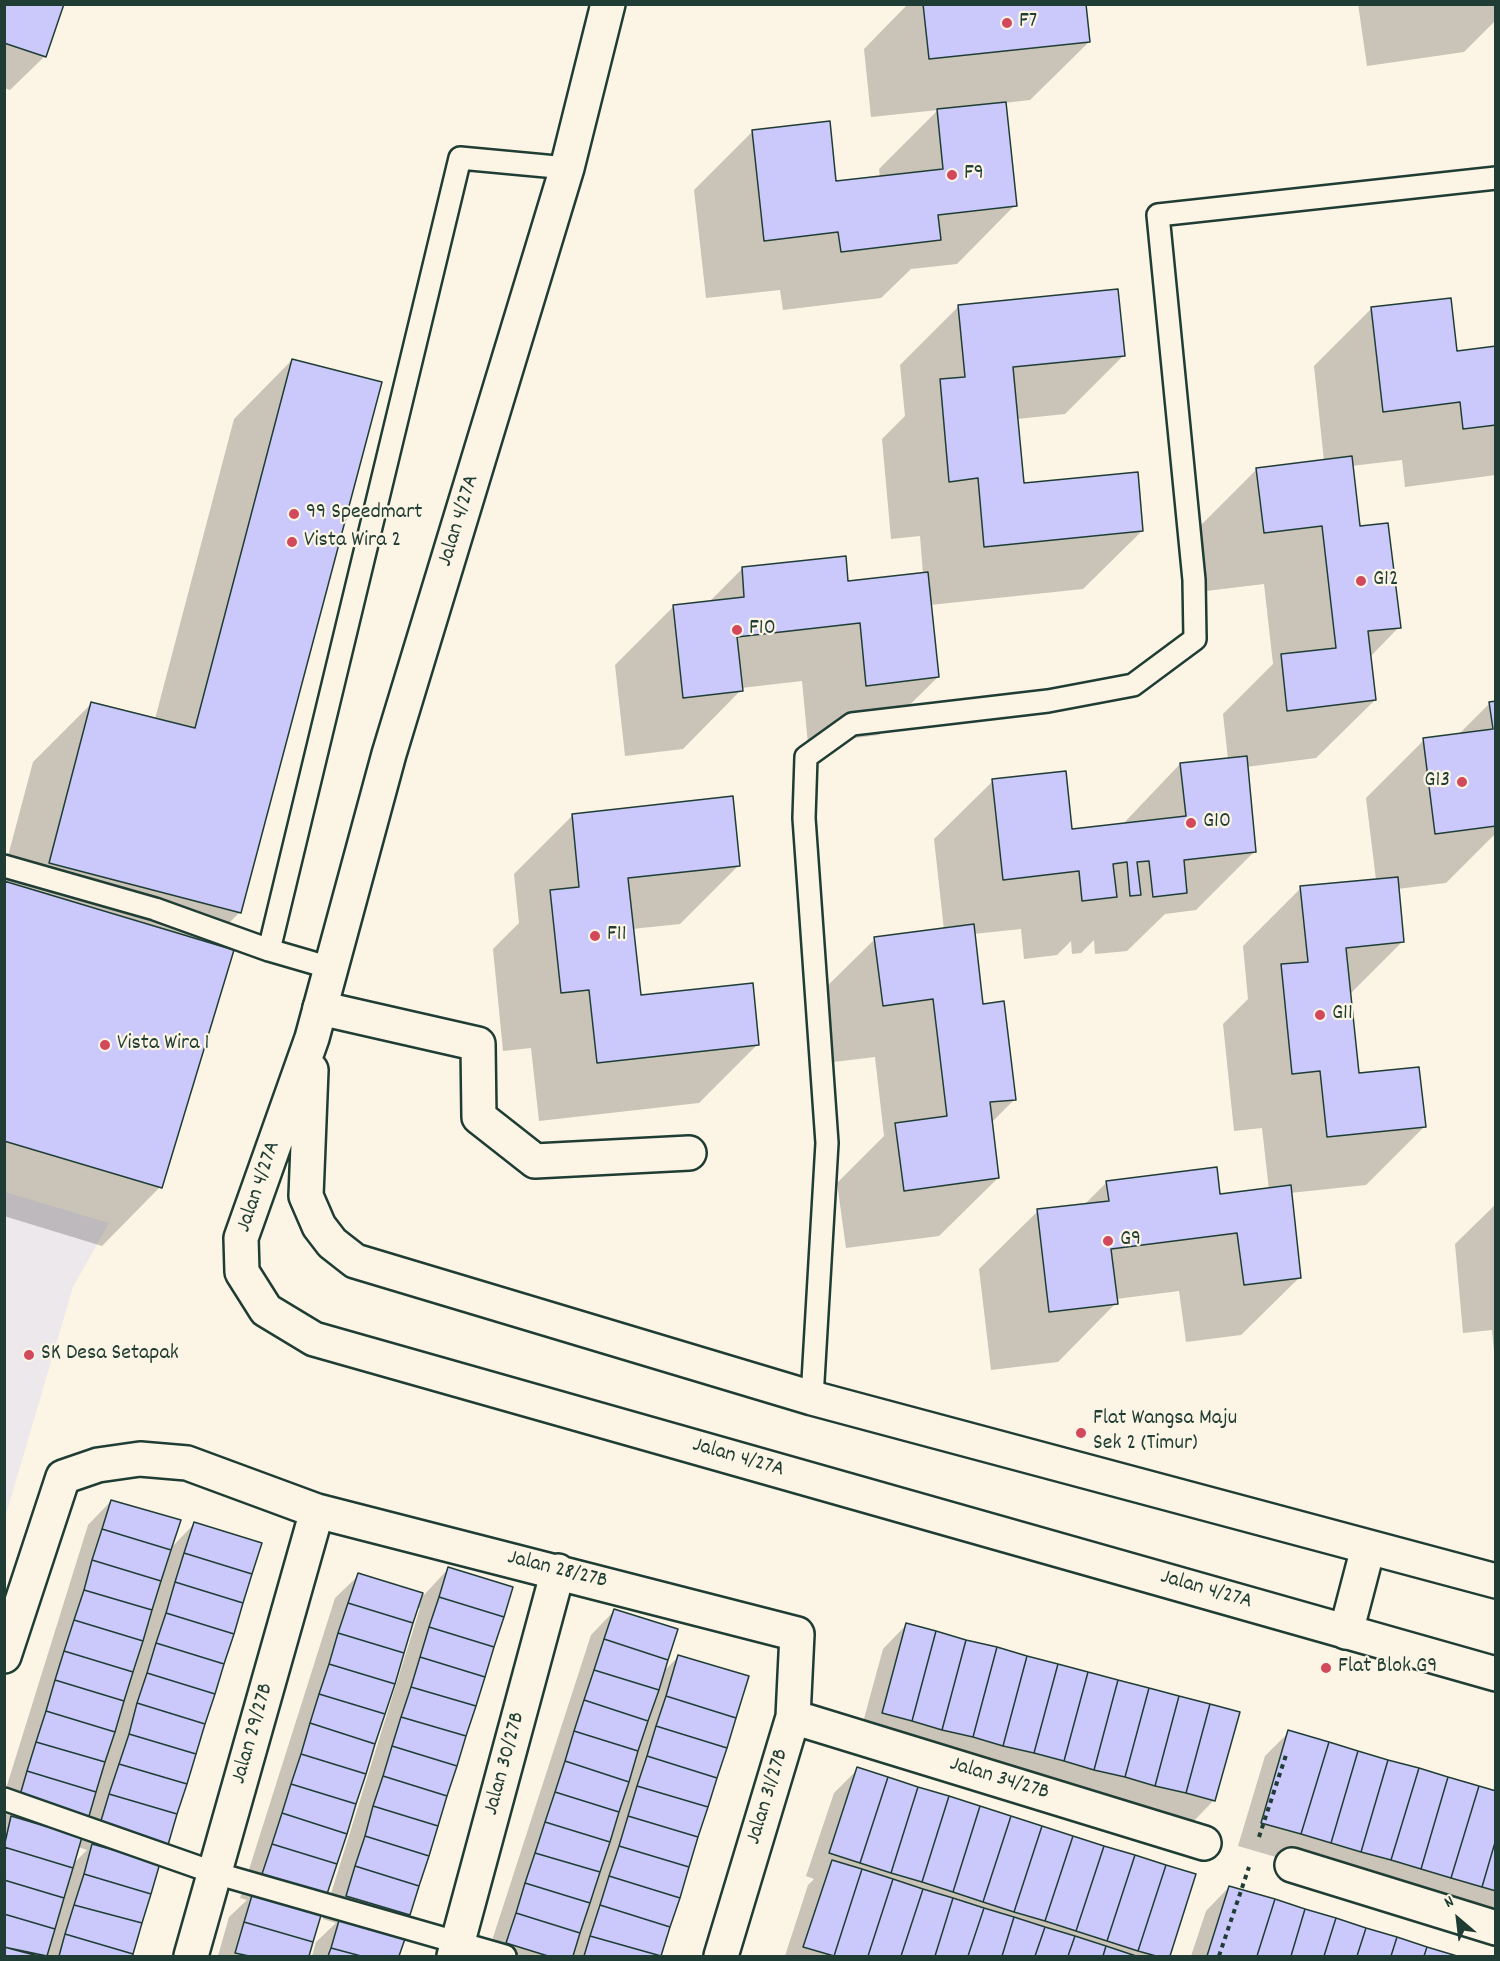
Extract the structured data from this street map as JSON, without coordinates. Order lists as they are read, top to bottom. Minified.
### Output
{"streets":{"street":["Jalan 4/27A","Jalan 28/27B","Jalan 29/27B","Jalan 30/27B","Jalan 34/27B","Jalan 31/27B"]},"crossings":[["Jalan 28/27B","Jalan 29/27B"],["Jalan 28/27B","Jalan 30/27B"],["Jalan 28/27B","Jalan 31/27B"],["Jalan 34/27B","Jalan 31/27B"]],"places":["F7","F9","99 Speedmart","Vista Wira 2","G12","F10","G13","G10","F11","G11","Vista Wira 1","G9","SK Desa Setapak","Flat Wangsa Maju Sek 2 (Timur)","Flat Blok G9"],"north":"top left"}
